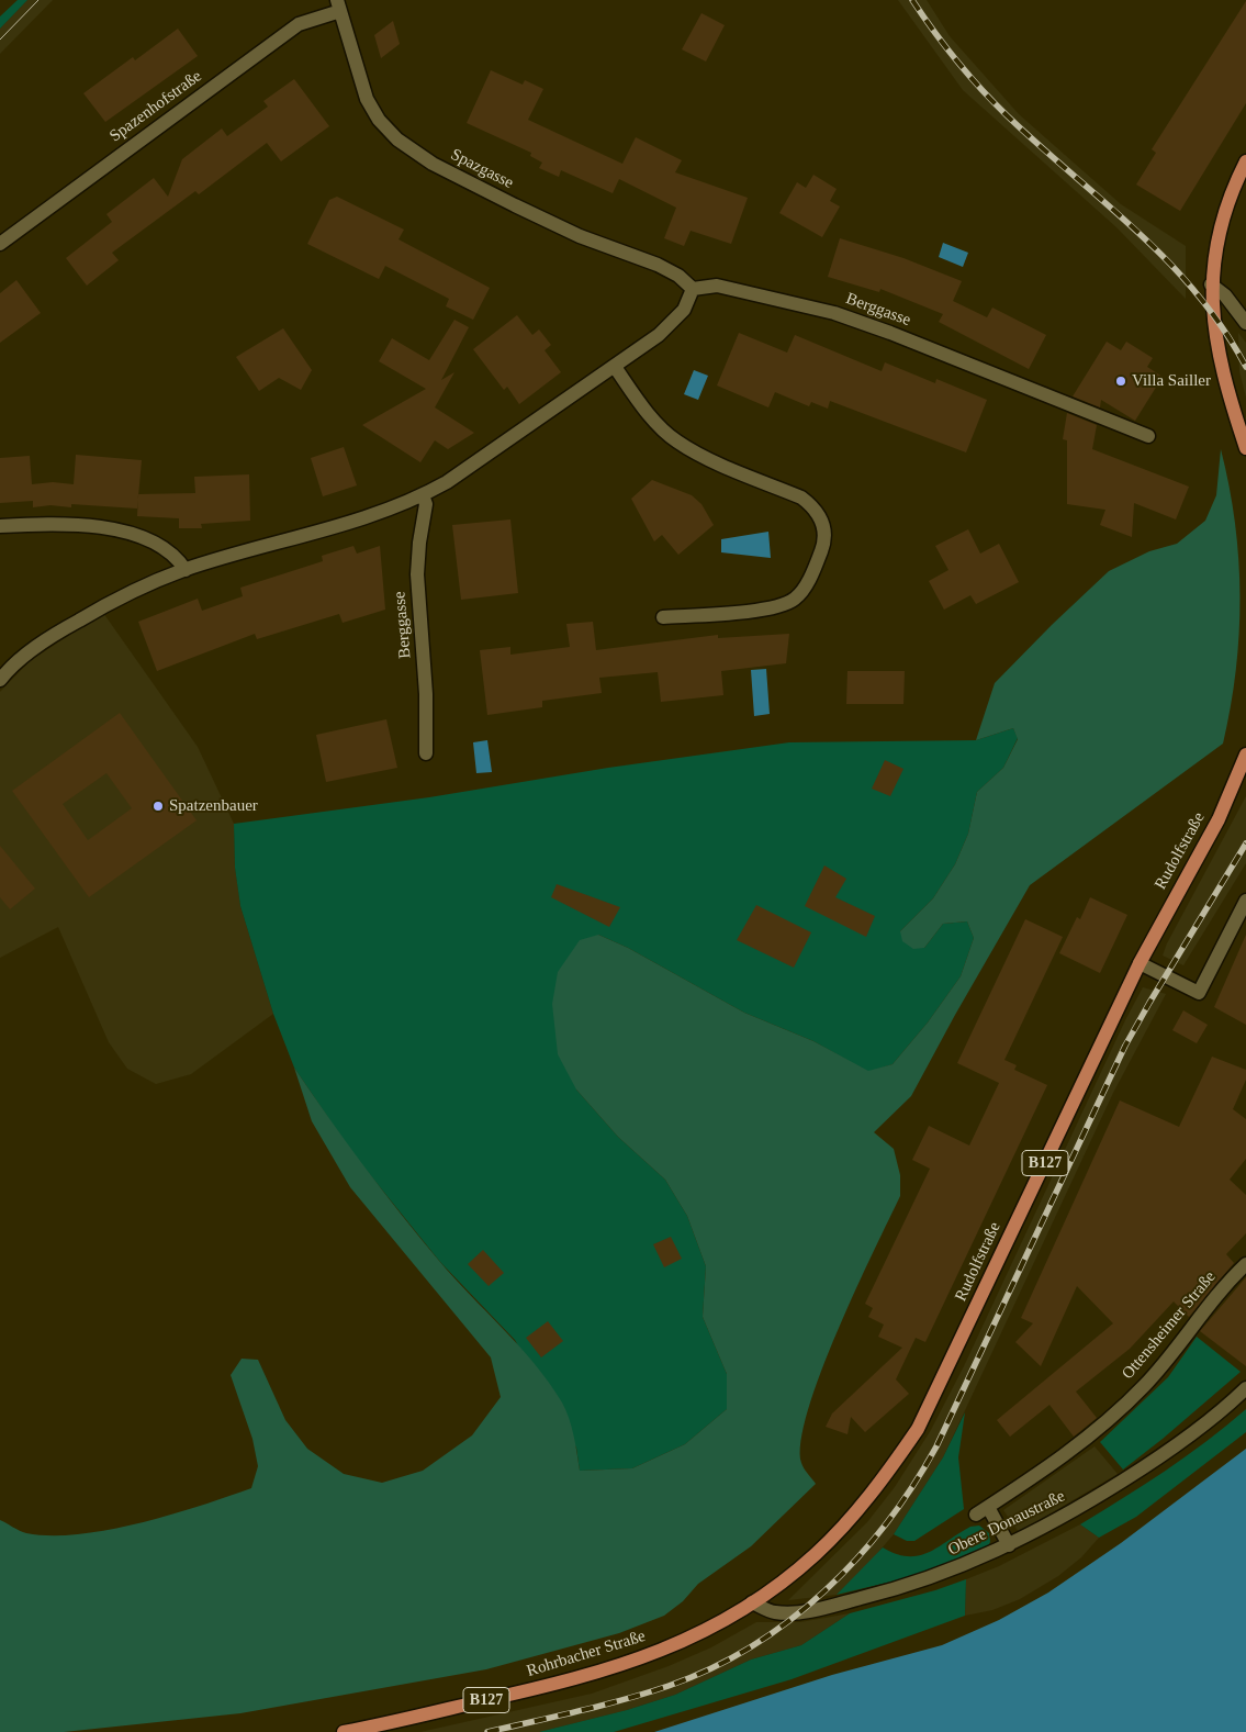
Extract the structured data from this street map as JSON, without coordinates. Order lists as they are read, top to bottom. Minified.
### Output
{"streets":{"main road":["Rudolfstraße","B127","Rohrbacher Straße"],"street":["Spazenhofstraße","Spazgasse","Berggasse","Ottensheimer Straße","Obere Donaustraße"]},"crossings":[["Spazenhofstraße","Spazgasse"],["Spazgasse","Berggasse"],["Rudolfstraße","Rohrbacher Straße"],["Obere Donaustraße","Rohrbacher Straße"]],"places":["Villa Sailler","Spatzenbauer"]}
